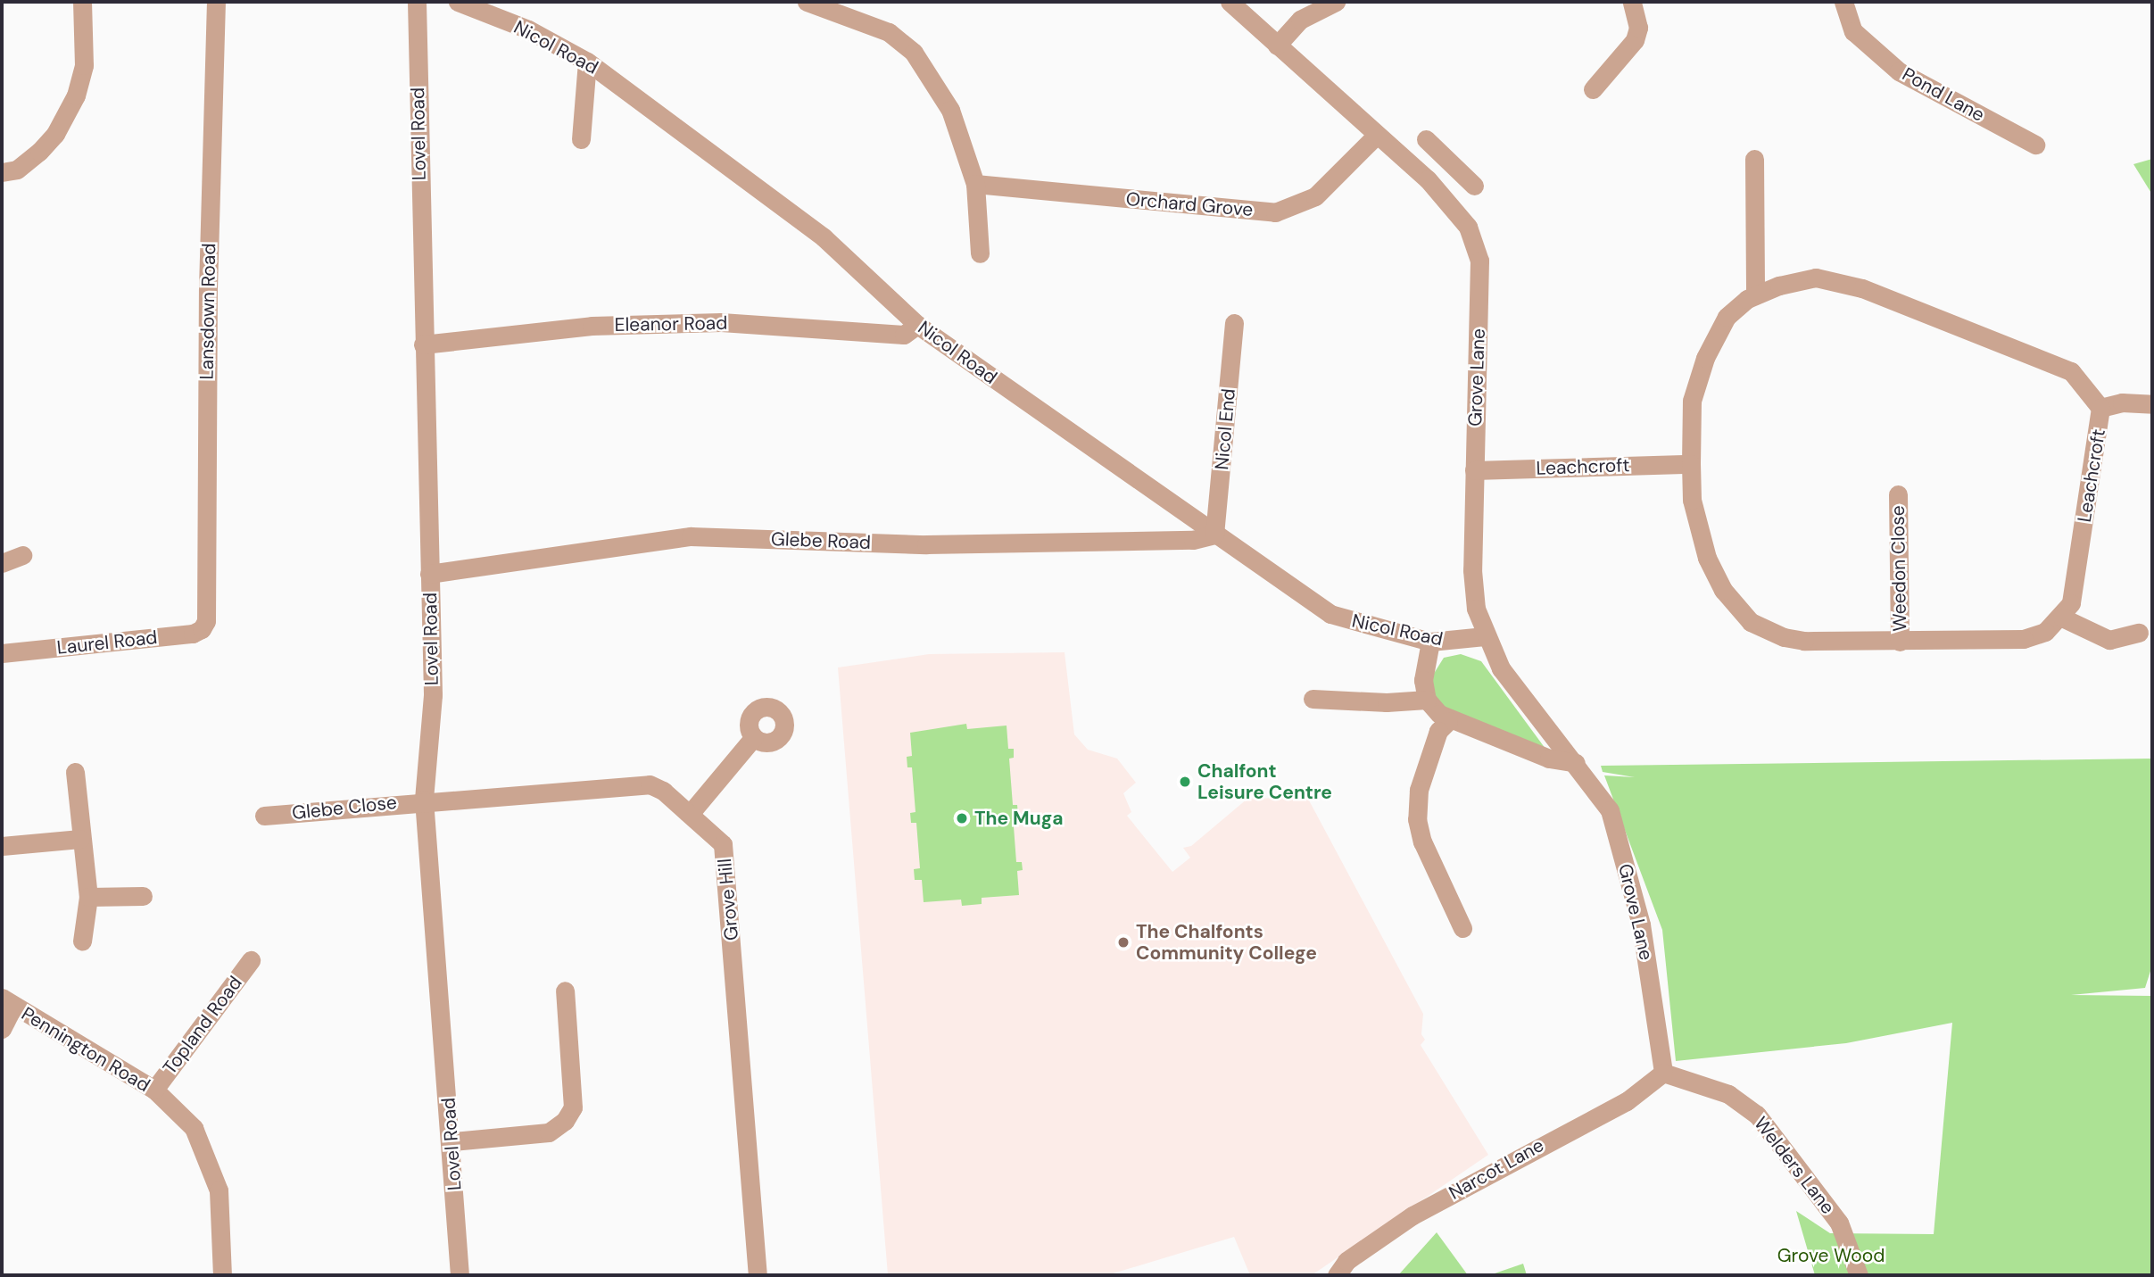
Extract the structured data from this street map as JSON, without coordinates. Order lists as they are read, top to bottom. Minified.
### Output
{"streets":{"street":["Nicol Road","Pond Lane","Lovel Road","Orchard Grove","Lansdown Road","Eleanor Road","Grove Lane","Nicol End","Leachcroft","Glebe Road","Weedon Close","Laurel Road","Glebe Close","Grove Hill","Topland Road","Pennington Road","Welders Lane","Narcot Lane"]},"crossings":[["Nicol Road","Eleanor Road"],["Nicol Road","Grove Lane"],["Nicol Road","Nicol End"],["Nicol Road","Glebe Road"],["Lovel Road","Eleanor Road"],["Lovel Road","Glebe Road"],["Lovel Road","Glebe Close"],["Lovel Road","Grove Hill"],["Orchard Grove","Grove Lane"],["Lansdown Road","Laurel Road"],["Grove Lane","Leachcroft"],["Grove Lane","Welders Lane"],["Grove Lane","Narcot Lane"],["Nicol End","Glebe Road"],["Leachcroft","Weedon Close"],["Glebe Close","Grove Hill"],["Topland Road","Pennington Road"],["Welders Lane","Narcot Lane"]],"parks":["Grove Wood"],"places":["Chalfont Leisure Centre","The Muga","The Chalfonts Community College"]}
